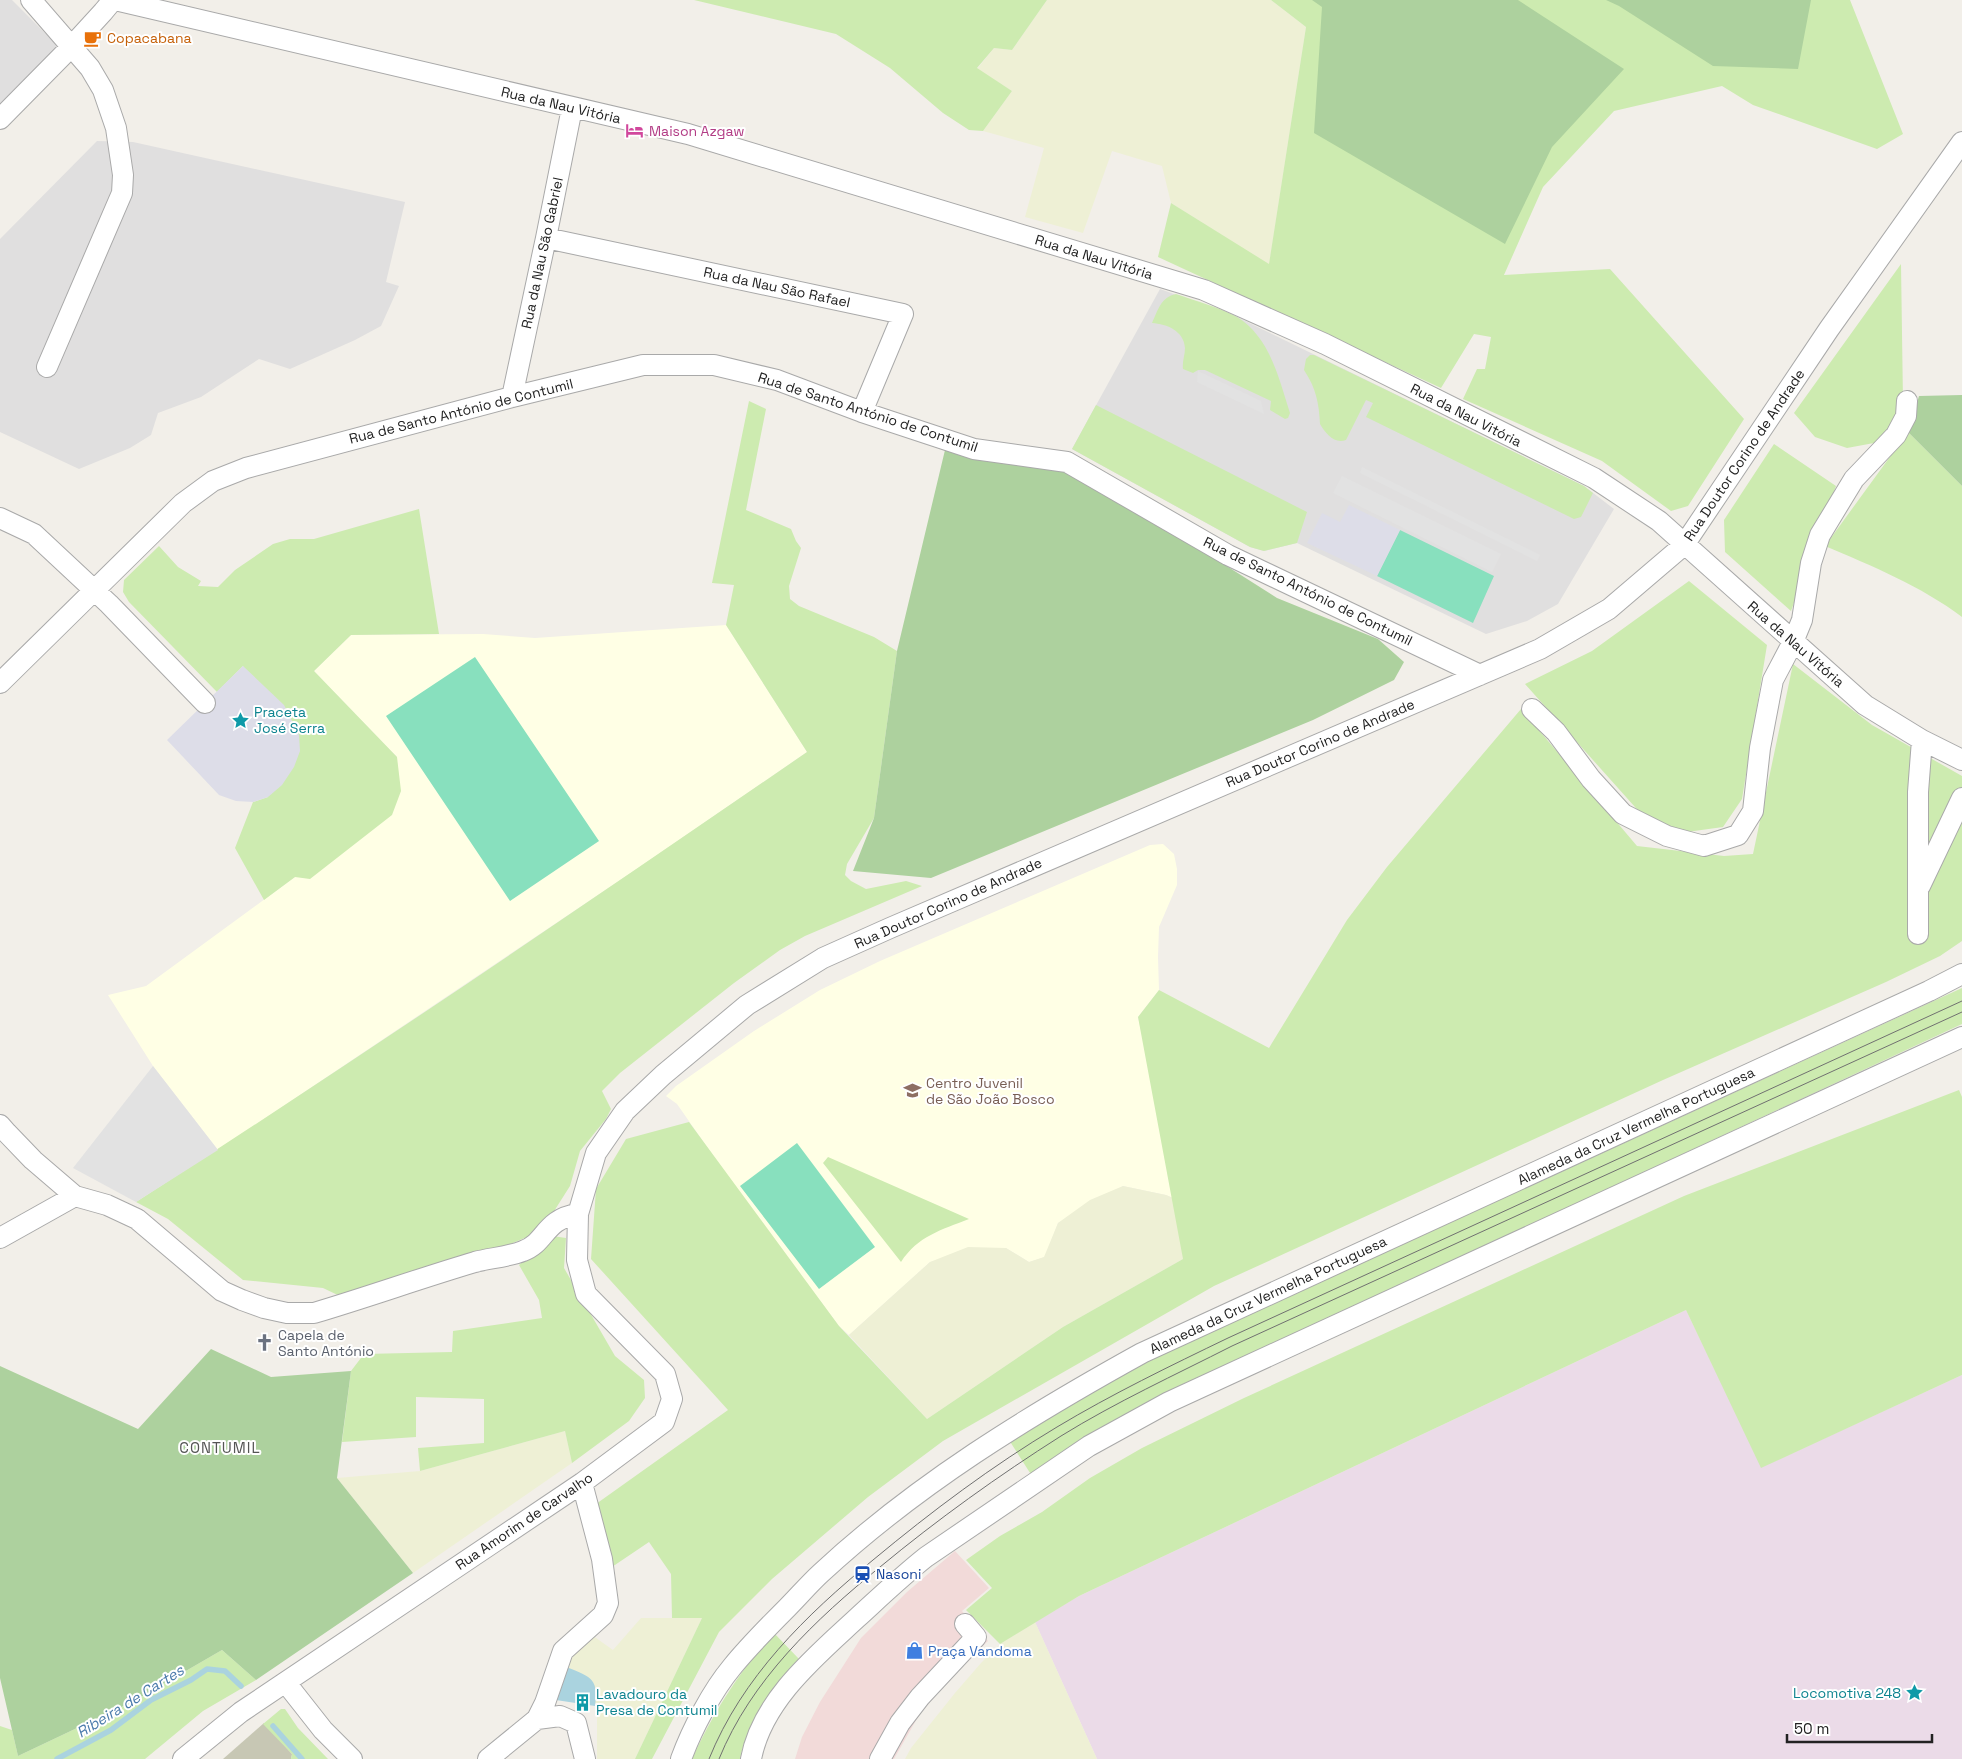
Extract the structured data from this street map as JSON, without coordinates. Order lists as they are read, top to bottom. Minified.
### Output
{"streets":{"street":["Rua da Nau Vitória","Rua da Nau São Gabriel","Rua da Nau São Rafael","Rua de Santo António de Contumil","Rua Doutor Corino de Andrade","Alameda da Cruz Vermelha Portuguesa","Rua Amorim de Carvalho"]},"crossings":[["Rua da Nau Vitória","Rua da Nau São Gabriel"],["Rua da Nau Vitória","Rua Doutor Corino de Andrade"],["Rua da Nau São Gabriel","Rua da Nau São Rafael"],["Rua da Nau São Gabriel","Rua de Santo António de Contumil"],["Rua da Nau São Rafael","Rua de Santo António de Contumil"],["Rua de Santo António de Contumil","Rua Doutor Corino de Andrade"],["Rua Doutor Corino de Andrade","Rua Amorim de Carvalho"]],"districts":["CONTUMIL"],"water":["Ribeira de Cartes"],"places":{"cafe":["Copacabana"],"hotel":["Maison Azgaw"],"place":["Praceta José Serra","Locomotiva 248"],"school or university":["Centro Juvenil de São João Bosco"],"church":["Capela de Santo António"],"station":["Nasoni"],"shop":["Praça Vandoma"],"building":["Lavadouro da Presa de Contumil"]},"scale_bar":"50 m"}
